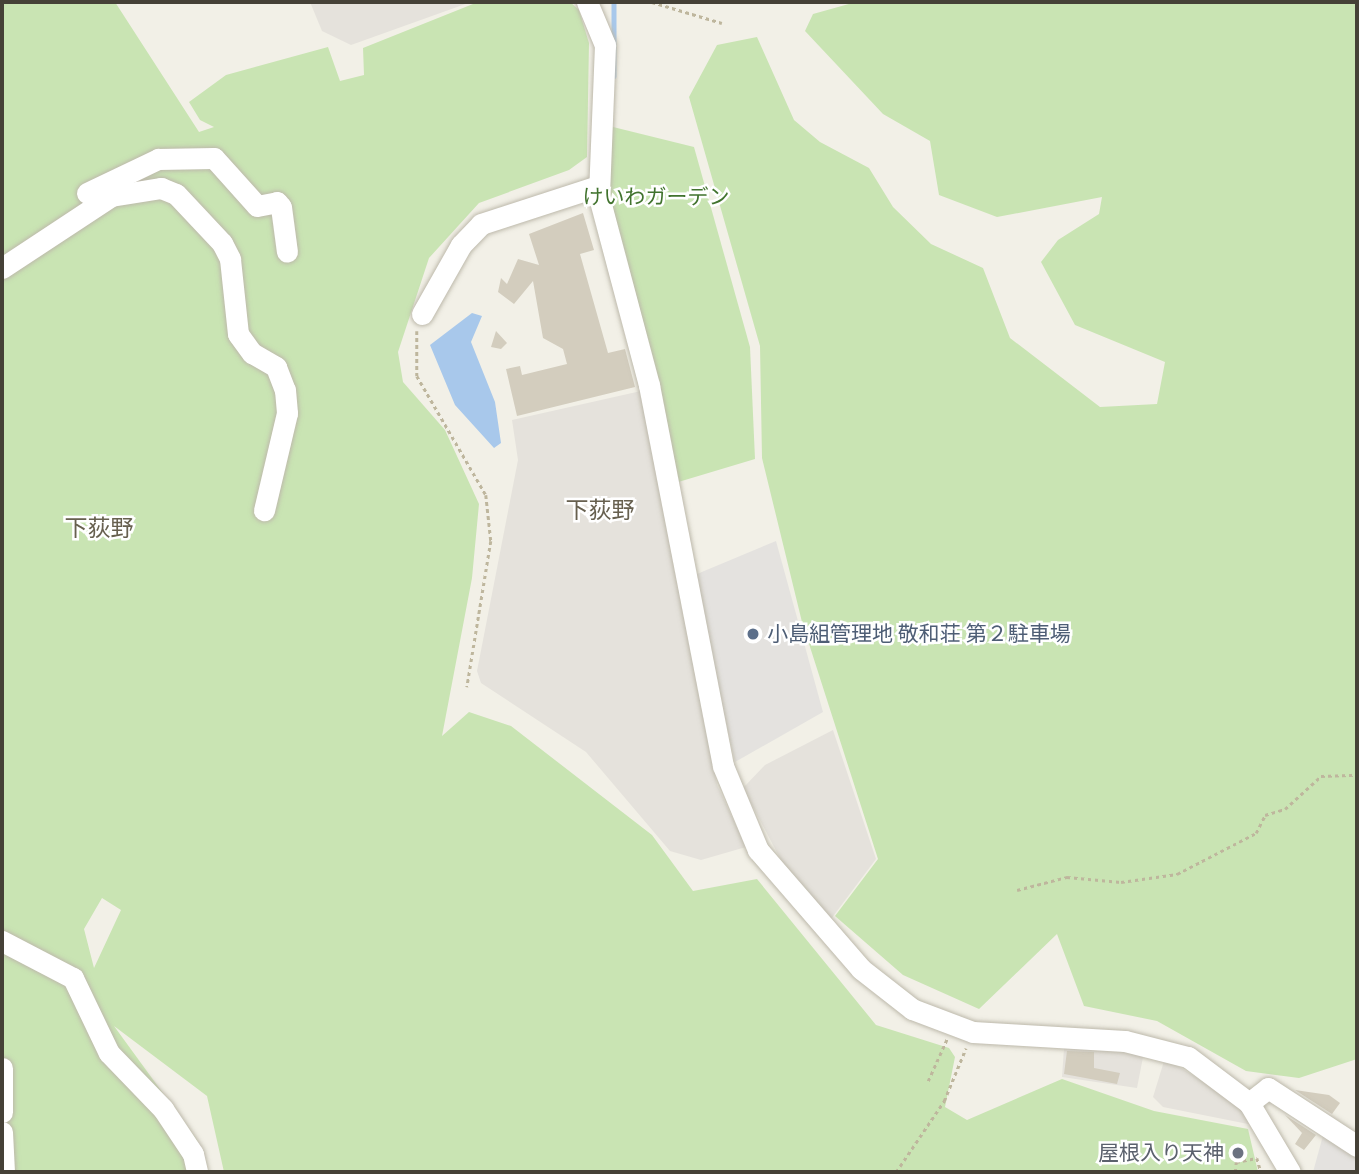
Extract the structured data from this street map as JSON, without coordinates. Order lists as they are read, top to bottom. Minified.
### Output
{"districts":["下荻野","下荻野"],"parks":["けいわガーデン"],"places":["小島組管理地 敬和荘 第２駐車場","屋根入り天神"]}
